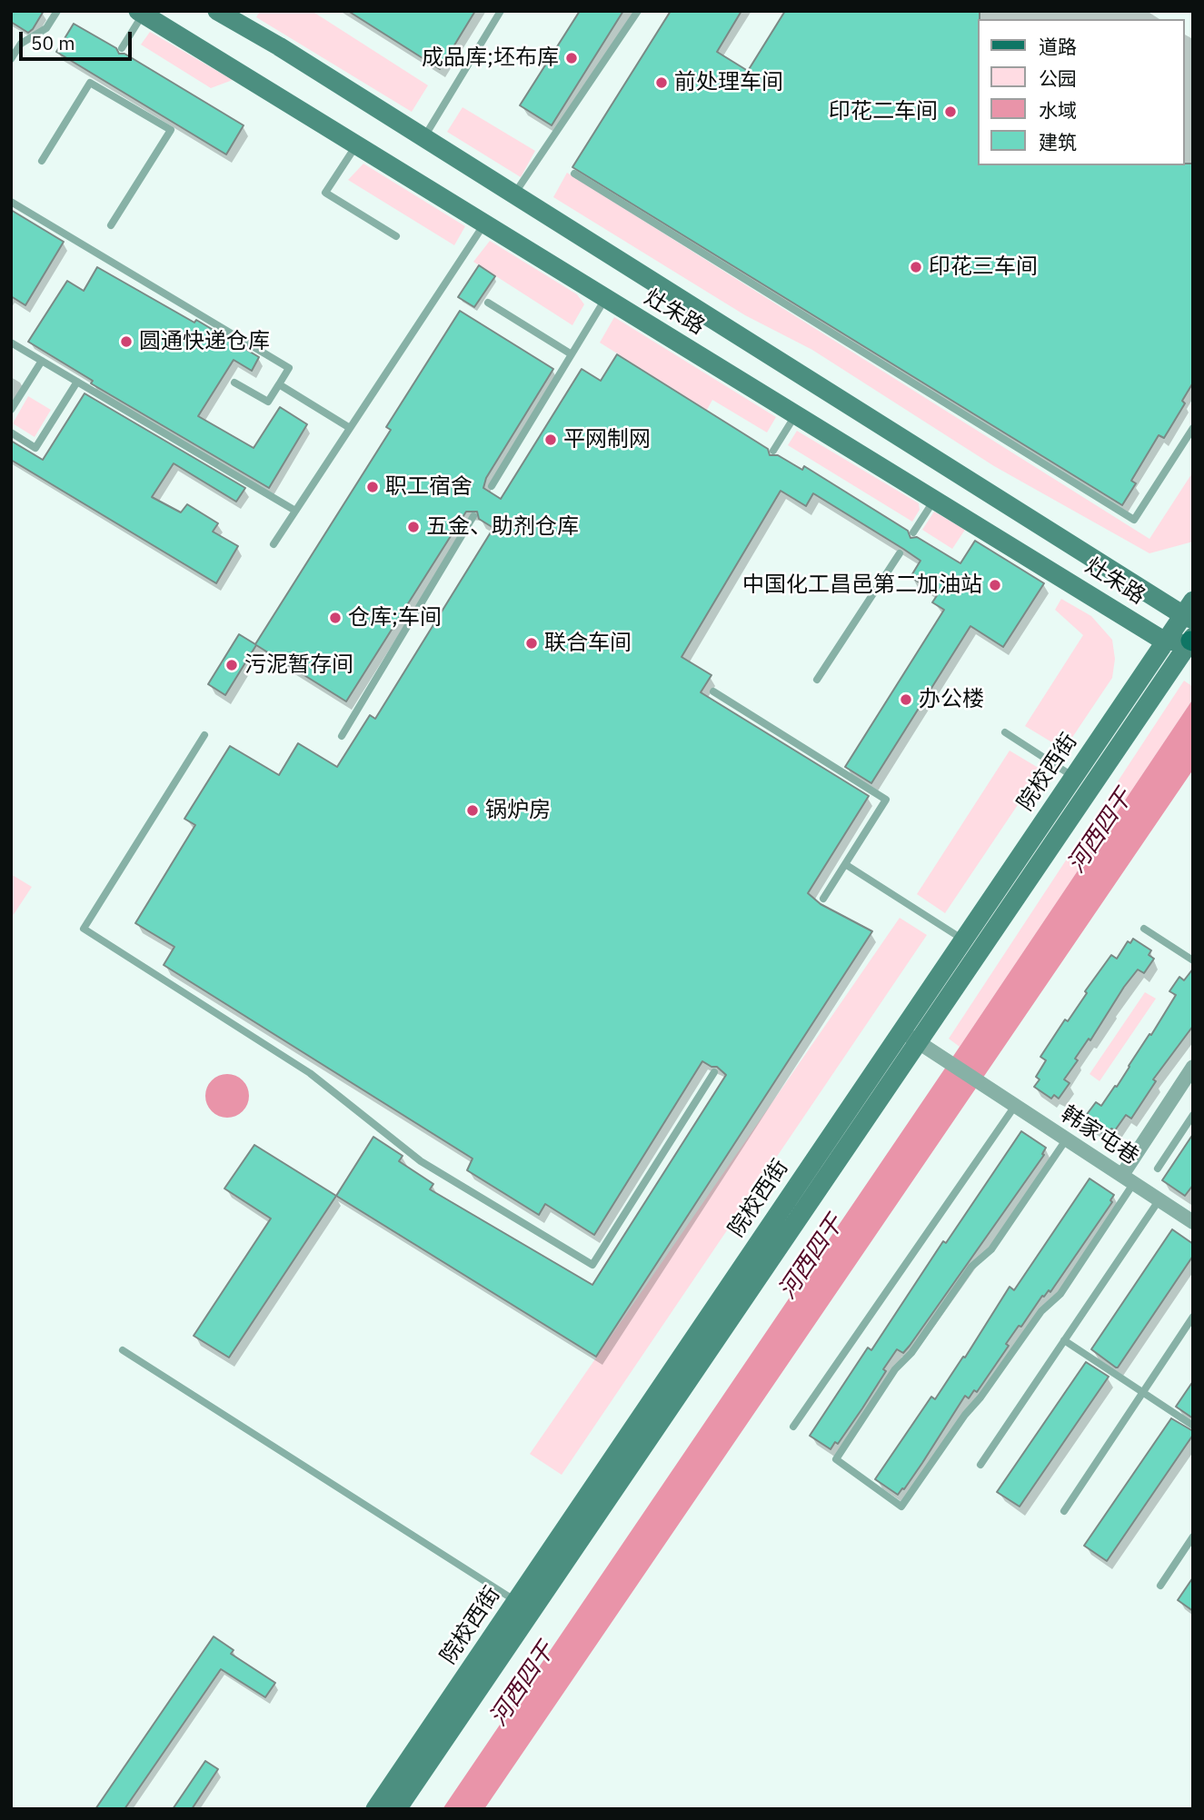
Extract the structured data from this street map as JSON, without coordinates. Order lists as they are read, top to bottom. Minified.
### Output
{"streets":{"main road":["灶朱路","院校西街"],"street":["韩家屯巷"]},"crossings":[["灶朱路","院校西街"],["院校西街","韩家屯巷"]],"water":["河西四干"],"places":["成品库;坯布库","前处理车间","印花二车间","印花三车间","圆通快递仓库","平网制网","职工宿舍","五金、助剂仓库","中国化工昌邑第二加油站","仓库;车间","联合车间","污泥暂存间","办公楼","锅炉房"],"legend":["道路","公园","水域","建筑"],"scale_bar":"50 m"}
